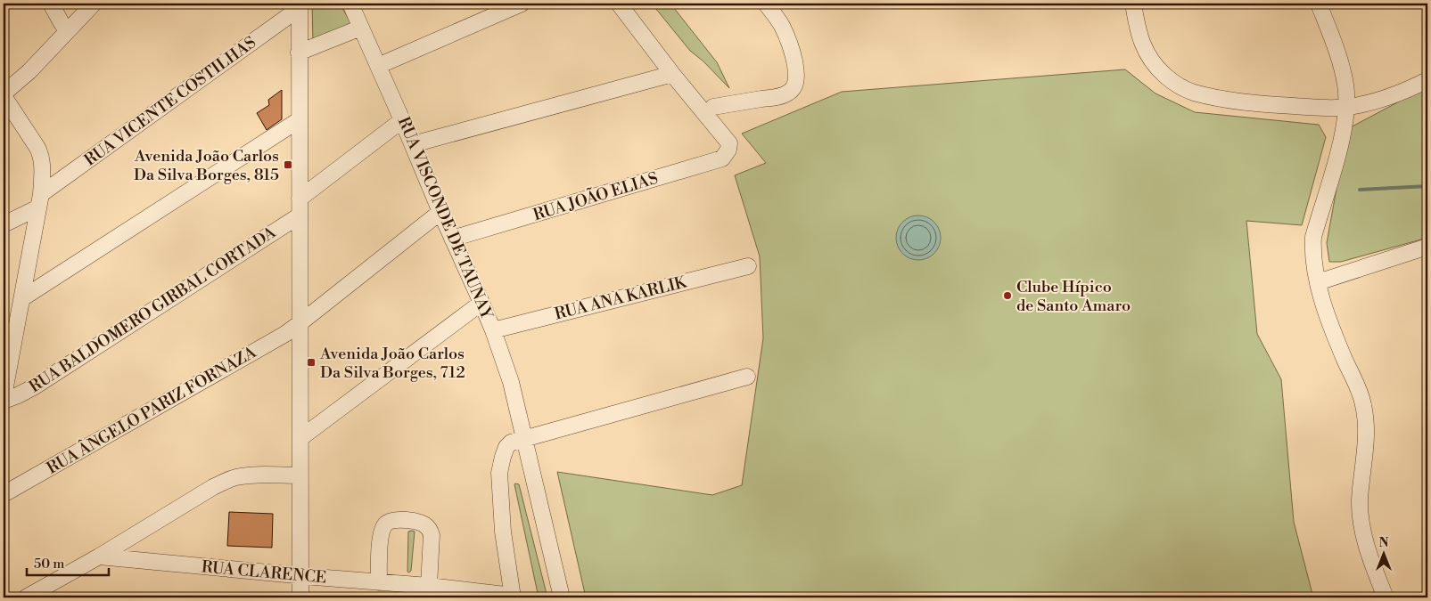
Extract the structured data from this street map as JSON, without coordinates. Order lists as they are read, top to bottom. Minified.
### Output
{"streets":{"street":["RUA VICENTE COSTILHAS","RUA JOÃO ELIAS","RUA VISCONDE DE TAUNAY","RUA ANA KARLIK","RUA BALDOMERO GIRBAL CORTADA","RUA ÂNGELO PARIZ FORNAZA","RUA CLARENCE"]},"crossings":[["RUA JOÃO ELIAS","RUA VISCONDE DE TAUNAY"],["RUA VISCONDE DE TAUNAY","RUA ANA KARLIK"],["RUA VISCONDE DE TAUNAY","RUA ÂNGELO PARIZ FORNAZA"]],"places":{"transit":["Avenida João Carlos Da Silva Borges, 815","Avenida João Carlos Da Silva Borges, 712"],"other":["Clube Hípico de Santo Amaro"]},"scale_bar":"50 m","north":"top"}
